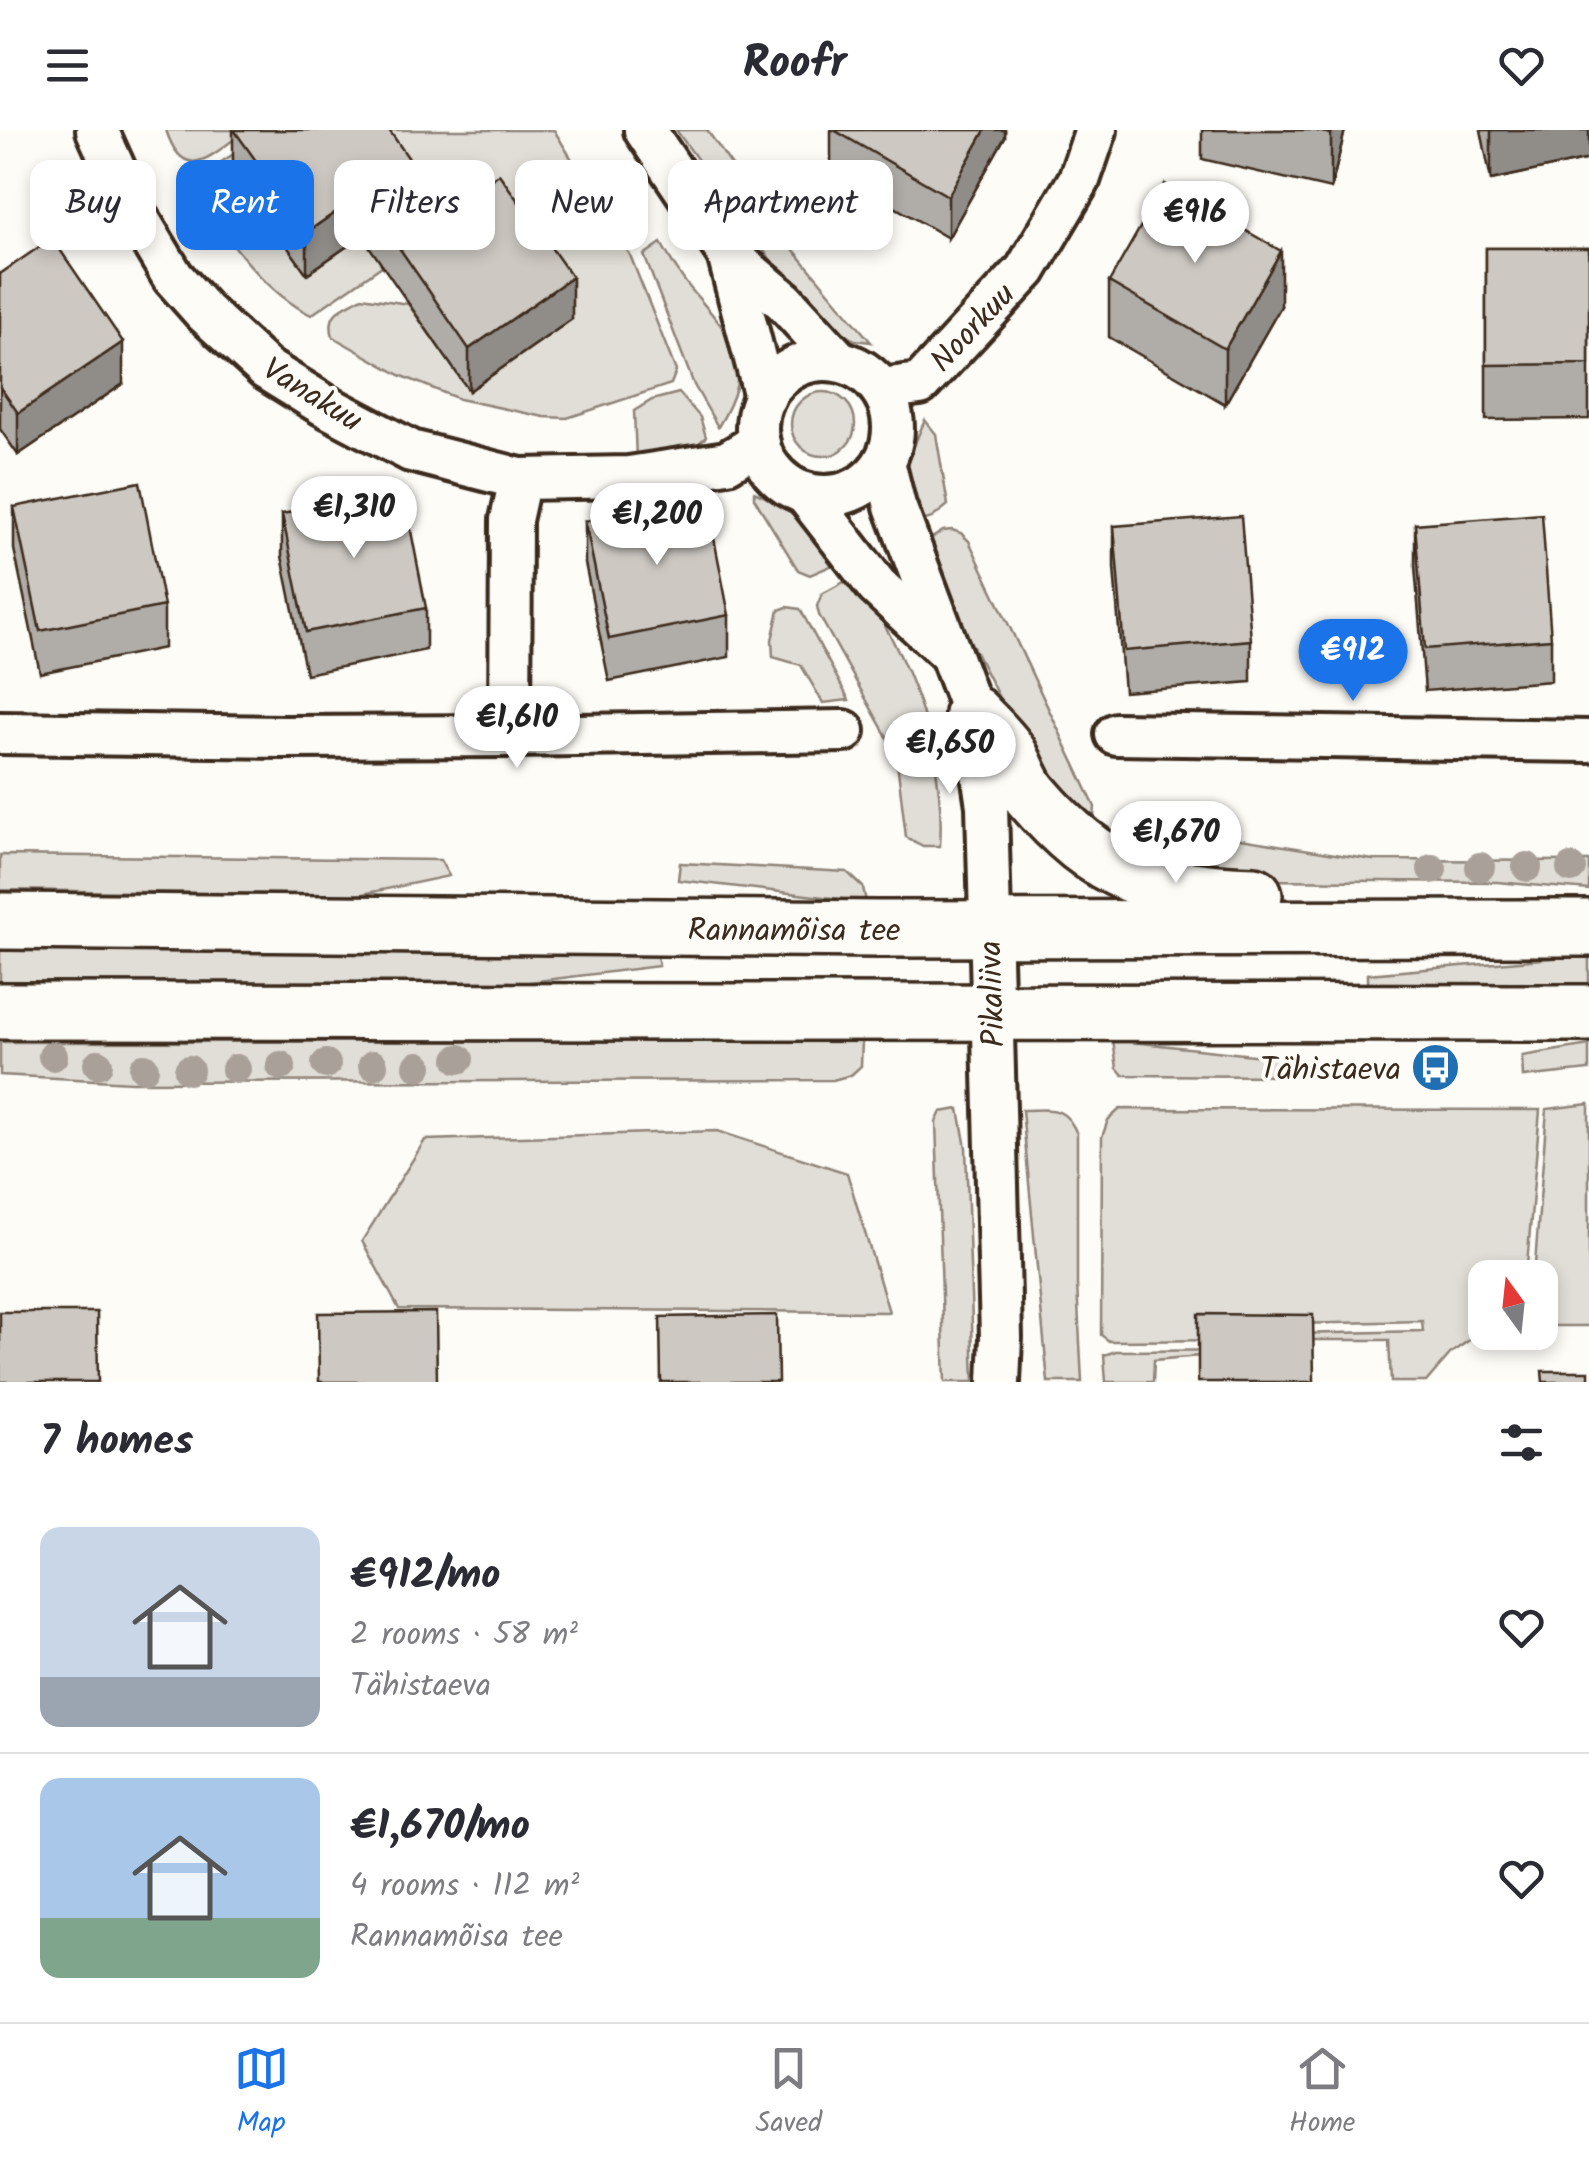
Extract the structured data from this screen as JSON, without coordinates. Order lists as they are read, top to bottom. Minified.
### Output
{"streets":{"main road":["Rannamõisa tee"],"street":["Noorkuu","Vanakuu","Pikaliiva"]},"crossings":[["Noorkuu","Vanakuu"],["Noorkuu","Pikaliiva"],["Vanakuu","Pikaliiva"],["Rannamõisa tee","Pikaliiva"]],"places":{"bus stop":["Tähistaeva"]},"north":"top","page":{"header":"Roofr","chip":["Buy","Rent","Filters","New","Apartment"],"price":["€916","€1,310","€1,200","€912","€1,610","€1,650","€1,670"],"heading":"7 homes","list":[{"name":"€912/mo","note":"2 rooms · 58 m² · Tähistaeva"},{"name":"€1,670/mo","note":"4 rooms · 112 m² · Rannamõisa tee"}],"tabs":["Map","Saved","Home"]}}
